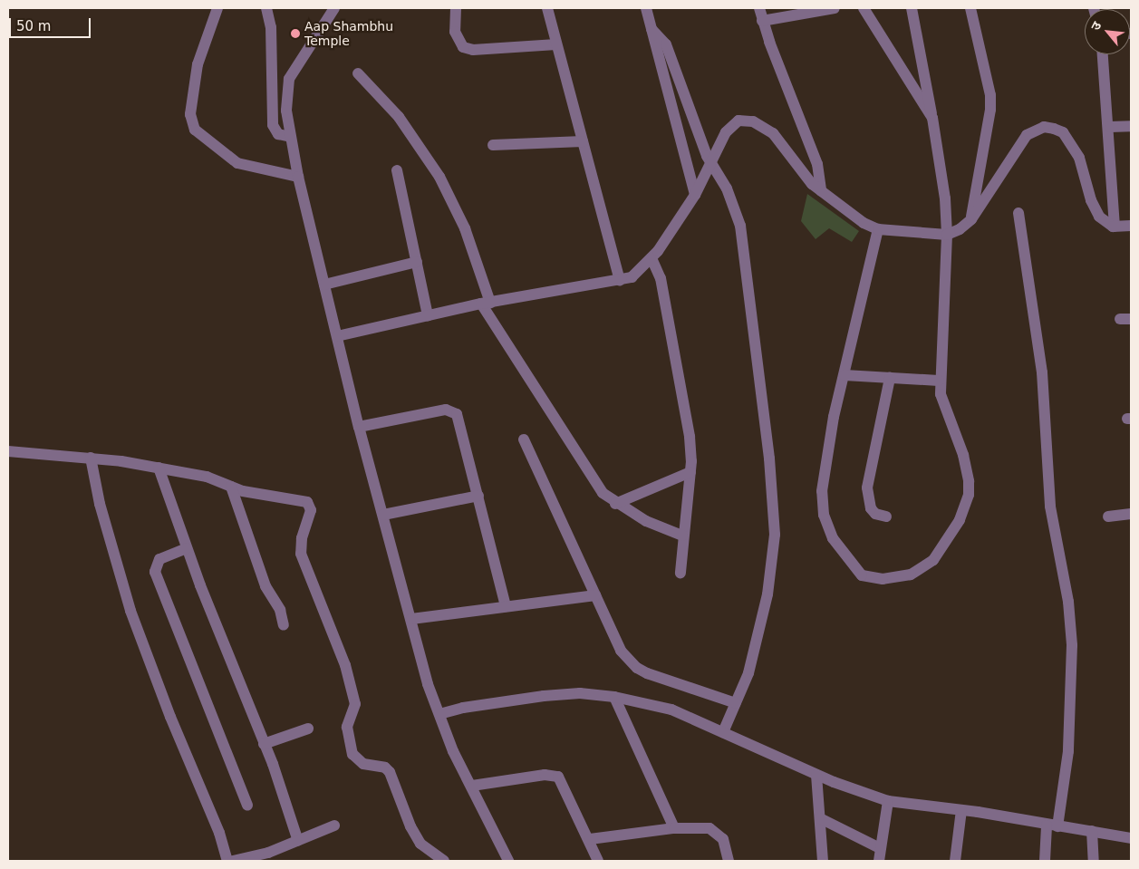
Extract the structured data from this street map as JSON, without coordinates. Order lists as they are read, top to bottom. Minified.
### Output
{"places":["Aap Shambhu Temple"],"scale_bar":"50 m","north":"top left"}
